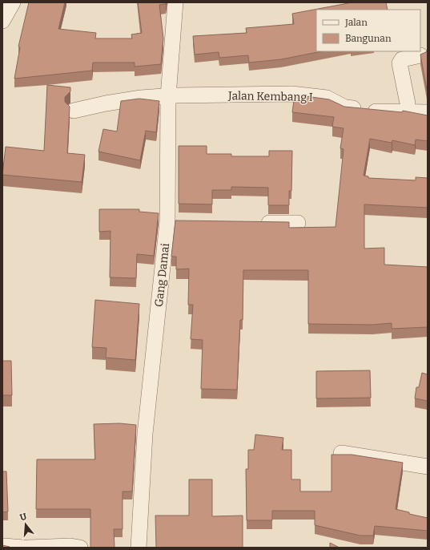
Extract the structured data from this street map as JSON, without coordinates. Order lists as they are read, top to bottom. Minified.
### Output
{"streets":{"street":["Jalan Kembang I","Gang Damai"]},"crossings":[["Jalan Kembang I","Gang Damai"]],"legend":["Jalan","Bangunan"],"north":"top"}
